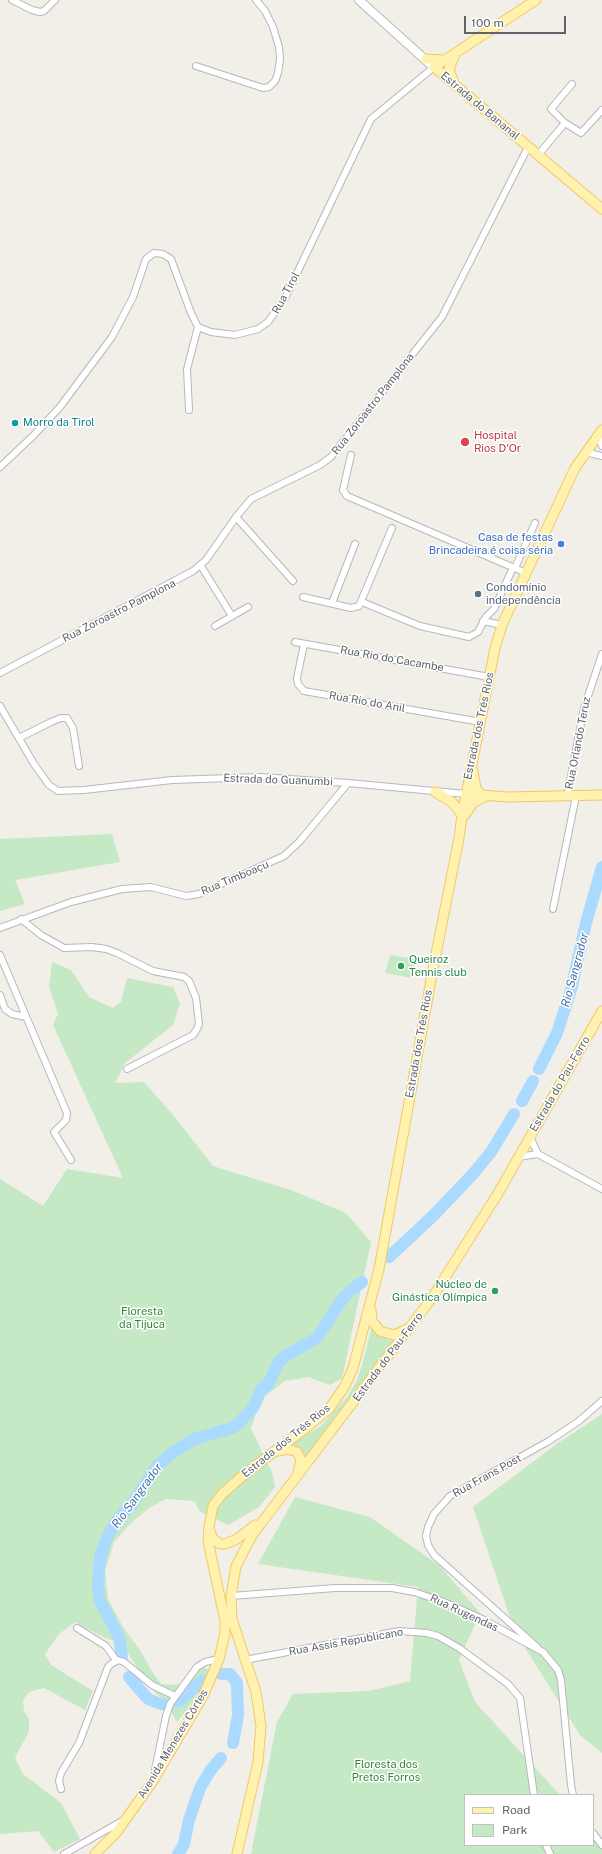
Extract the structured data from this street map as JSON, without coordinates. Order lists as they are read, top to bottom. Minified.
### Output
{"streets":{"main road":["Estrada do Bananal","Rua Tirol","Estrada dos Três Rios","Estrada do Guanumbi","Estrada do Pau-Ferro","Avenida Menezes Côrtes"],"street":["Rua Zoroastro Pamplona","Rua Rio do Cacambe","Rua Rio do Anil","Rua Orlando Teruz","Rua Timboaçu","Rua Frans Post","Rua Rugendas","Rua Assis Republicano"]},"crossings":[["Estrada do Bananal","Rua Tirol"],["Estrada do Bananal","Rua Zoroastro Pamplona"],["Rua Rio do Cacambe","Rua Rio do Anil"],["Rua Rio do Cacambe","Estrada dos Três Rios"],["Rua Rio do Anil","Estrada dos Três Rios"],["Estrada dos Três Rios","Estrada do Guanumbi"],["Estrada dos Três Rios","Estrada do Pau-Ferro"],["Estrada dos Três Rios","Rua Assis Republicano"],["Estrada dos Três Rios","Avenida Menezes Côrtes"],["Rua Orlando Teruz","Estrada do Guanumbi"],["Estrada do Guanumbi","Rua Timboaçu"],["Estrada do Pau-Ferro","Rua Rugendas"],["Estrada do Pau-Ferro","Avenida Menezes Côrtes"],["Rua Frans Post","Rua Rugendas"]],"water":["Rio Sangrador"],"parks":["Floresta da Tijuca","Floresta dos Pretos Forros"],"places":["Morro da Tirol","Hospital Rios D'Or","Casa de festas Brincadeira é coisa séria","Condomínio independência","Queiroz Tennis club","Núcleo de Ginástica Olímpica"],"legend":["Road","Park"],"scale_bar":"100 m"}
